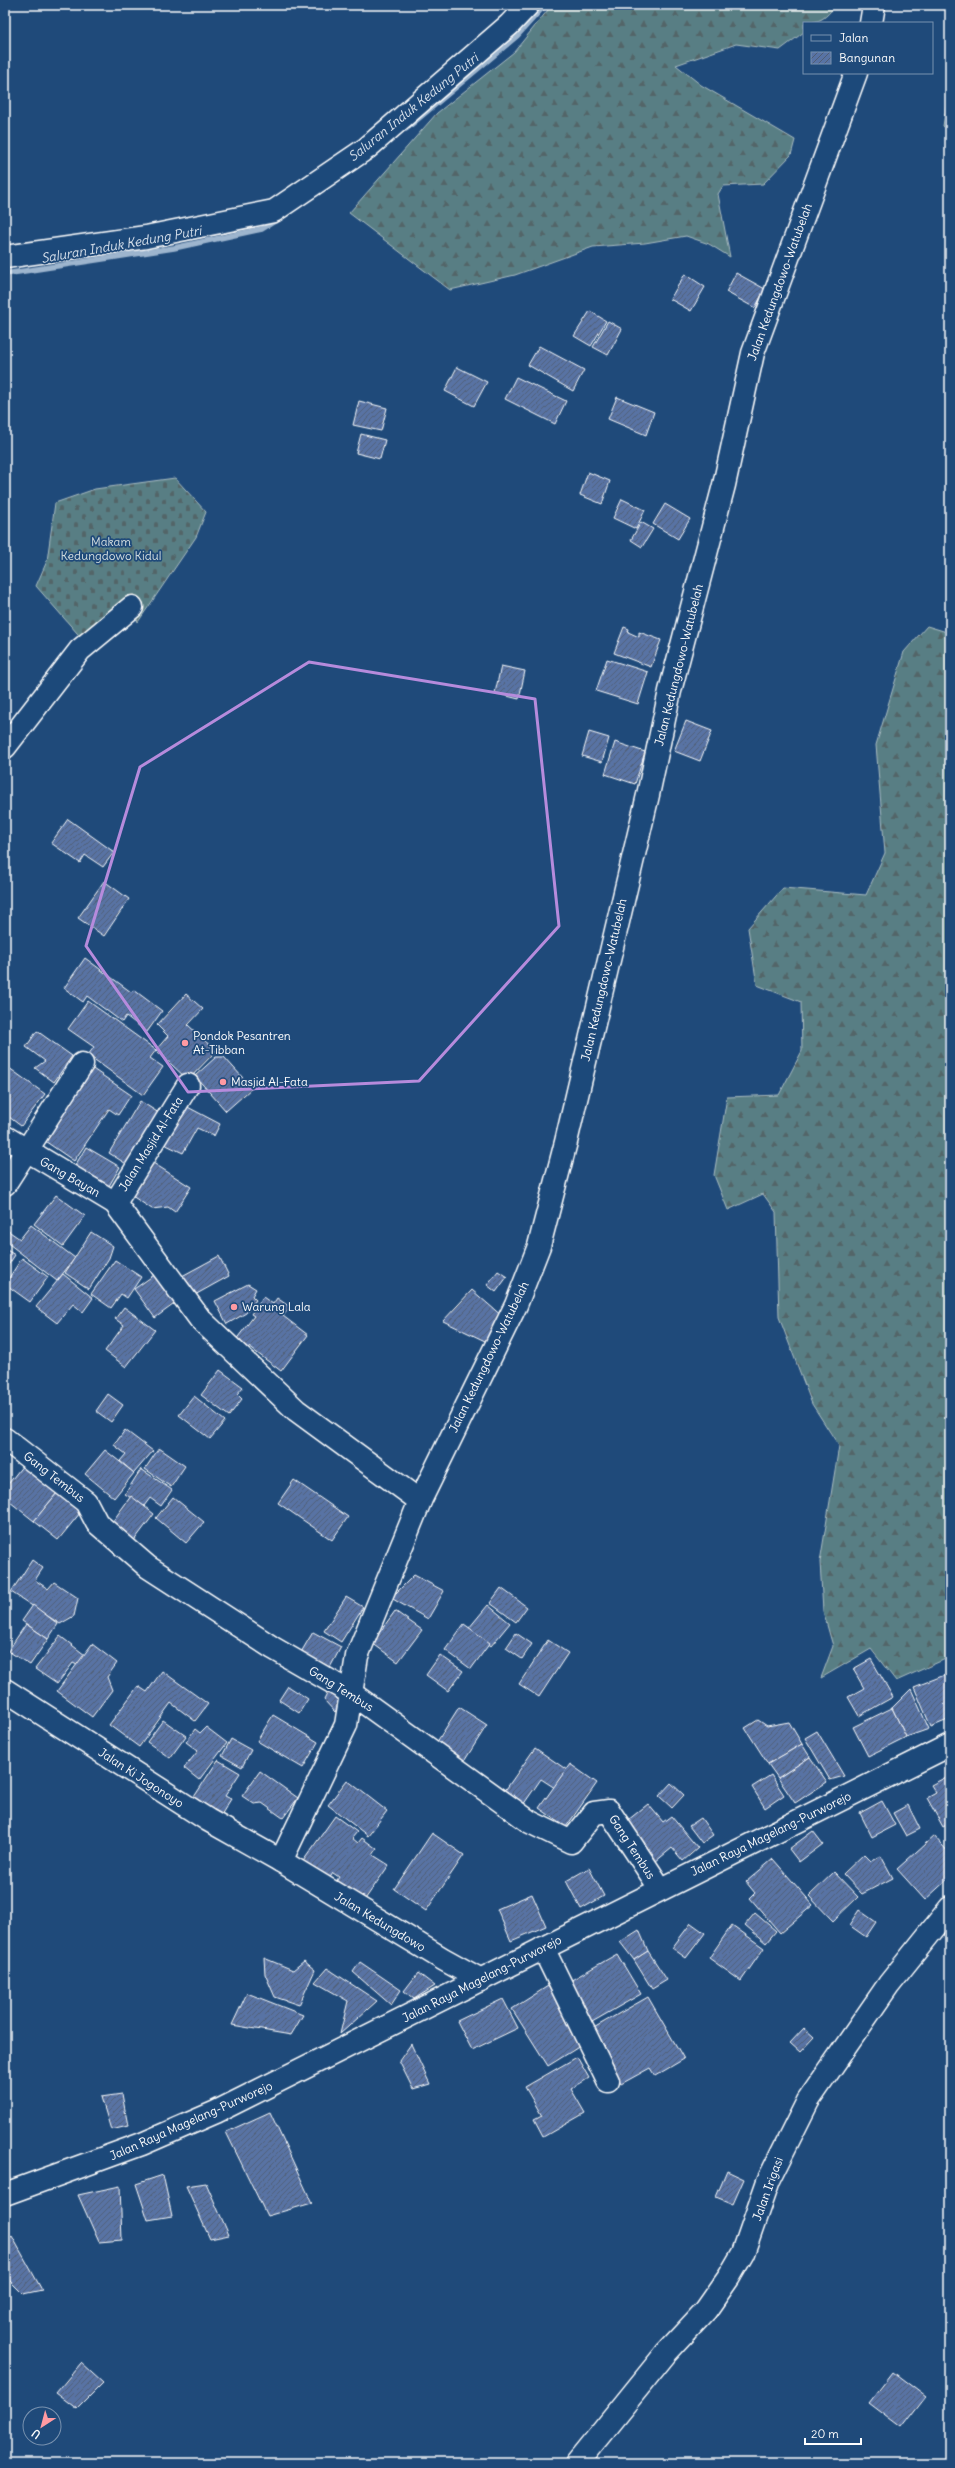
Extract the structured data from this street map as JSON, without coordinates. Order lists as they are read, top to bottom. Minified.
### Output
{"streets":{"street":["Jalan Kedungdowo-Watubelah","Jalan Masjid Al-Fata","Gang Bayan","Gang Tembus","Jalan Ki Jogonoyo","Jalan Raya Magelang-Purworejo","Jalan Kedungdowo","Jalan Irigasi"]},"crossings":[["Jalan Kedungdowo-Watubelah","Gang Tembus"],["Jalan Kedungdowo-Watubelah","Jalan Ki Jogonoyo"],["Jalan Kedungdowo-Watubelah","Jalan Kedungdowo"],["Jalan Masjid Al-Fata","Gang Bayan"],["Gang Tembus","Jalan Raya Magelang-Purworejo"],["Jalan Ki Jogonoyo","Jalan Kedungdowo"],["Jalan Raya Magelang-Purworejo","Jalan Kedungdowo"]],"water":["Saluran Induk Kedung Putri"],"parks":["Makam Kedungdowo Kidul"],"places":["Pondok Pesantren At-Tibban","Masjid Al-Fata","Warung Lala"],"legend":["Jalan","Bangunan"],"scale_bar":"20 m","north":"bottom left"}
